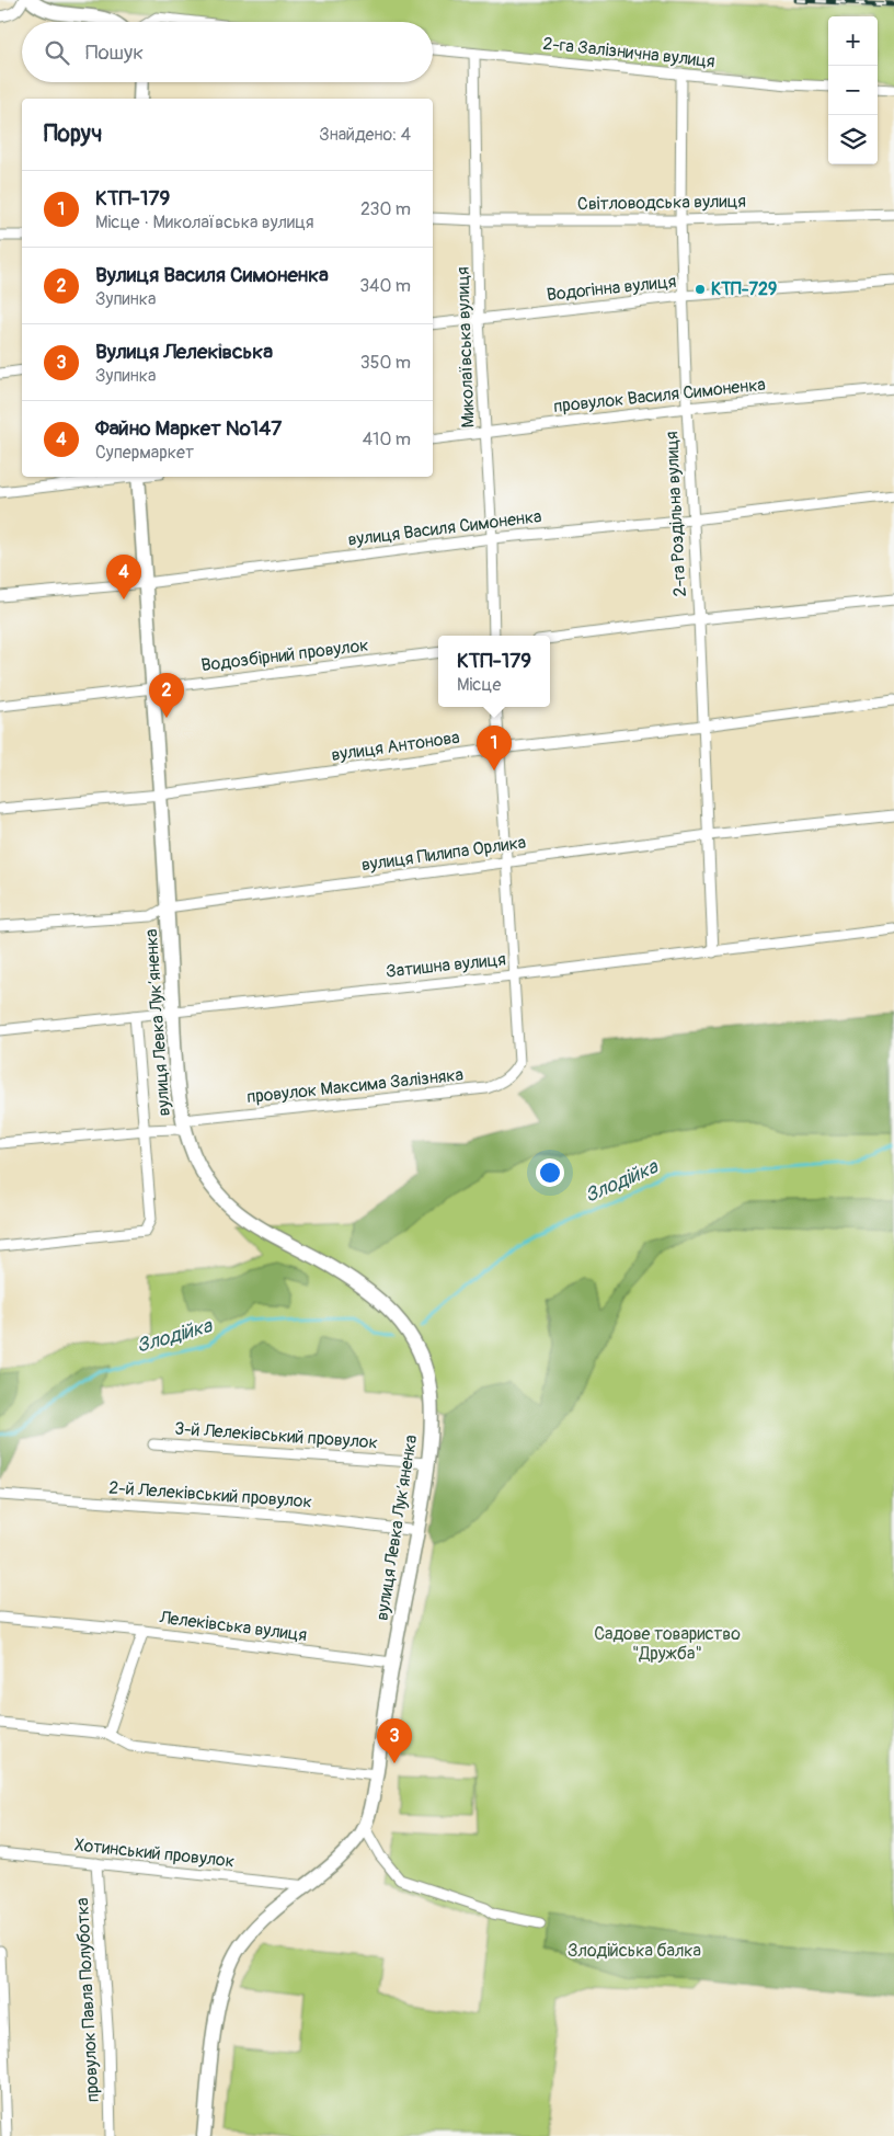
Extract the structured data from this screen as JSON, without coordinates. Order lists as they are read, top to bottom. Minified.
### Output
{"streets":{"street":["2-га Залізнична вулиця","Світловодська вулиця","Водогінна вулиця","Миколаївська вулиця","провулок Василя Симоненка","2-га Роздільна вулиця","вулиця Василя Симоненка","Водозбірний провулок","вулиця Антонова","вулиця Пилипа Орлика","Затишна вулиця","вулиця Левка Лукʼяненка","провулок Максима Залізняка","3-й Лелеківський провулок","2-й Лелеківський провулок","Лелеківська вулиця","Хотинський провулок","провулок Павла Полуботка"]},"crossings":[["2-га Залізнична вулиця","Миколаївська вулиця"],["2-га Залізнична вулиця","2-га Роздільна вулиця"],["Світловодська вулиця","Миколаївська вулиця"],["Світловодська вулиця","2-га Роздільна вулиця"],["Водогінна вулиця","Миколаївська вулиця"],["Водогінна вулиця","2-га Роздільна вулиця"],["Миколаївська вулиця","провулок Василя Симоненка"],["Миколаївська вулиця","вулиця Василя Симоненка"],["провулок Василя Симоненка","2-га Роздільна вулиця"],["2-га Роздільна вулиця","вулиця Василя Симоненка"],["2-га Роздільна вулиця","вулиця Антонова"],["2-га Роздільна вулиця","вулиця Пилипа Орлика"],["2-га Роздільна вулиця","Затишна вулиця"],["вулиця Василя Симоненка","вулиця Левка Лукʼяненка"],["Водозбірний провулок","вулиця Левка Лукʼяненка"],["вулиця Антонова","вулиця Левка Лукʼяненка"],["вулиця Пилипа Орлика","вулиця Левка Лукʼяненка"],["Затишна вулиця","вулиця Левка Лукʼяненка"],["Затишна вулиця","провулок Максима Залізняка"],["вулиця Левка Лукʼяненка","провулок Максима Залізняка"],["вулиця Левка Лукʼяненка","3-й Лелеківський провулок"],["вулиця Левка Лукʼяненка","2-й Лелеківський провулок"],["вулиця Левка Лукʼяненка","Лелеківська вулиця"],["вулиця Левка Лукʼяненка","Хотинський провулок"],["Хотинський провулок","провулок Павла Полуботка"]],"water":["Злодійка"],"parks":["Садове товариство \"Дружба\"","Злодійська балка"],"places":["КТП-729"],"page":{"map_buttons":["+","−"],"search":"Пошук","heading":["Поруч","Знайдено: 4"],"list":[{"mark":"1","name":"КТП-179","note":"Місце · Миколаївська вулиця","value":"230 m"},{"mark":"2","name":"Вулиця Василя Симоненка","note":"Зупинка","value":"340 m"},{"mark":"3","name":"Вулиця Лелеківська","note":"Зупинка","value":"350 m"},{"mark":"4","name":"Файно Маркет №147","note":"Супермаркет","value":"410 m"}],"pins":["4","2","1","3"],"popup":["КТП-179","Місце"]}}
